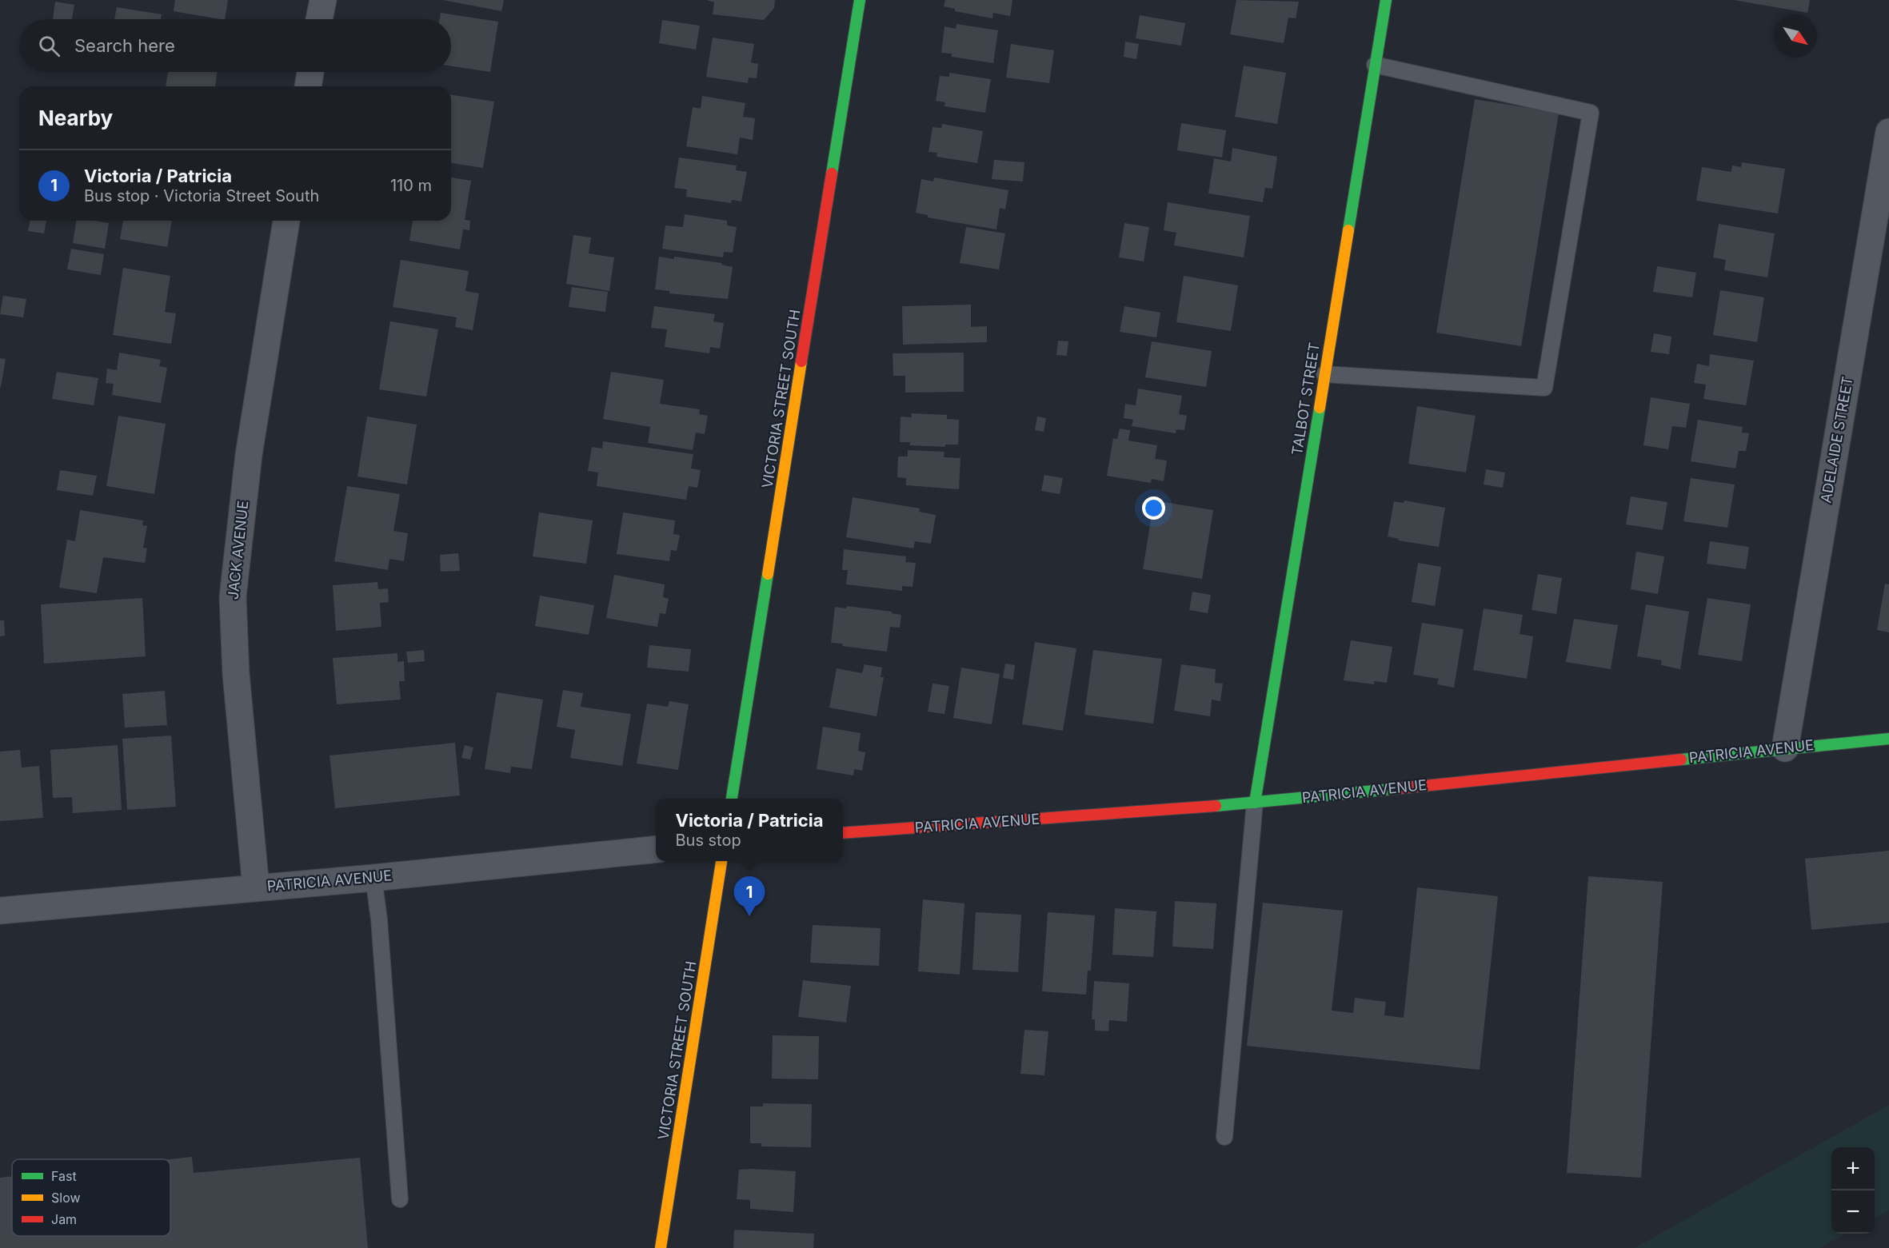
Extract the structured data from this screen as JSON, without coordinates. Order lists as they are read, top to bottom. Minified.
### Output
{"streets":{"street":["VICTORIA STREET SOUTH","TALBOT STREET","ADELAIDE STREET","JACK AVENUE","PATRICIA AVENUE"]},"crossings":[["TALBOT STREET","PATRICIA AVENUE"],["ADELAIDE STREET","PATRICIA AVENUE"],["JACK AVENUE","PATRICIA AVENUE"]],"legend":["Fast","Slow","Jam"],"north":"bottom right","page":{"search":"Search here","heading":"Nearby","list":[{"mark":"1","name":"Victoria / Patricia","note":"Bus stop · Victoria Street South","value":"110 m"}],"popup":["Victoria / Patricia","Bus stop"],"pins":"1","map_buttons":["+","−"]}}
